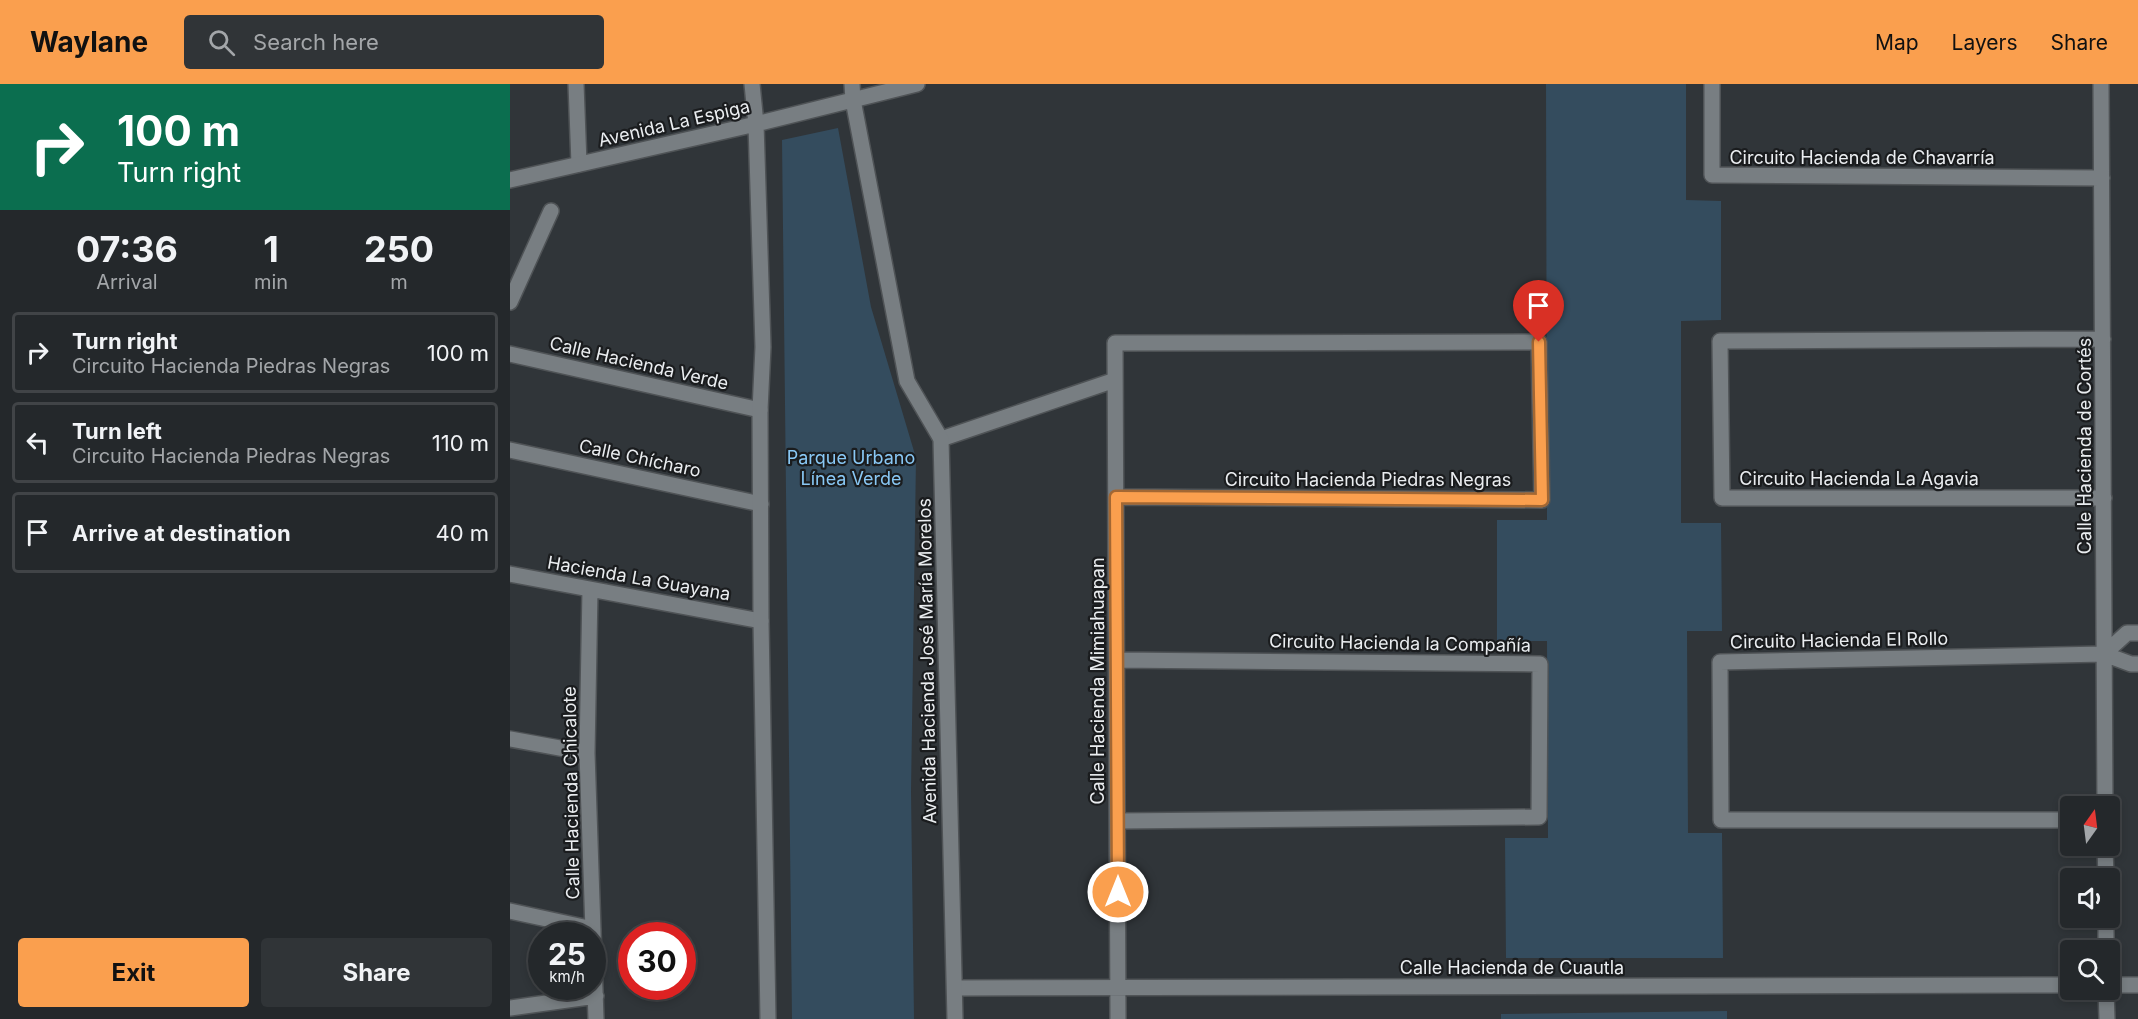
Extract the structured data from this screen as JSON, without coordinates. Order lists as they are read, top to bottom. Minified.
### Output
{"streets":{"street":["Avenida La Espiga","Circuito Hacienda de Chavarría","Calle Hacienda Verde","Calle Hacienda de Cortés","Calle Chícharo","Circuito Hacienda La Agavia","Circuito Hacienda Piedras Negras","Hacienda La Guayana","Circuito Hacienda El Rollo","Circuito Hacienda la Compañía","Avenida Hacienda José María Morelos","Calle Hacienda Mimiahuapan","Calle Hacienda Chicalote","Calle Hacienda de Cuautla"]},"crossings":[["Avenida La Espiga","Avenida Hacienda José María Morelos"],["Circuito Hacienda de Chavarría","Calle Hacienda de Cortés"],["Calle Hacienda de Cortés","Circuito Hacienda La Agavia"],["Calle Hacienda de Cortés","Circuito Hacienda El Rollo"],["Circuito Hacienda Piedras Negras","Calle Hacienda Mimiahuapan"],["Hacienda La Guayana","Calle Hacienda Chicalote"],["Circuito Hacienda la Compañía","Calle Hacienda Mimiahuapan"],["Avenida Hacienda José María Morelos","Calle Hacienda de Cuautla"],["Calle Hacienda Mimiahuapan","Calle Hacienda de Cuautla"]],"parks":["Parque Urbano Línea Verde"],"north":"top","page":{"header":"Waylane","search":"Search here","nav":["Map","Layers","Share"],"turn":["100 m","Turn right"],"eta":["07:36","Arrival","1","min","250","m"],"list":[{"name":"Turn right","note":"Circuito Hacienda Piedras Negras","value":"100 m"},{"name":"Turn left","note":"Circuito Hacienda Piedras Negras","value":"110 m"},{"name":"Arrive at destination","value":"40 m"}],"speed":"25 km/h","limit":"30","buttons":["Exit","Share"]}}
